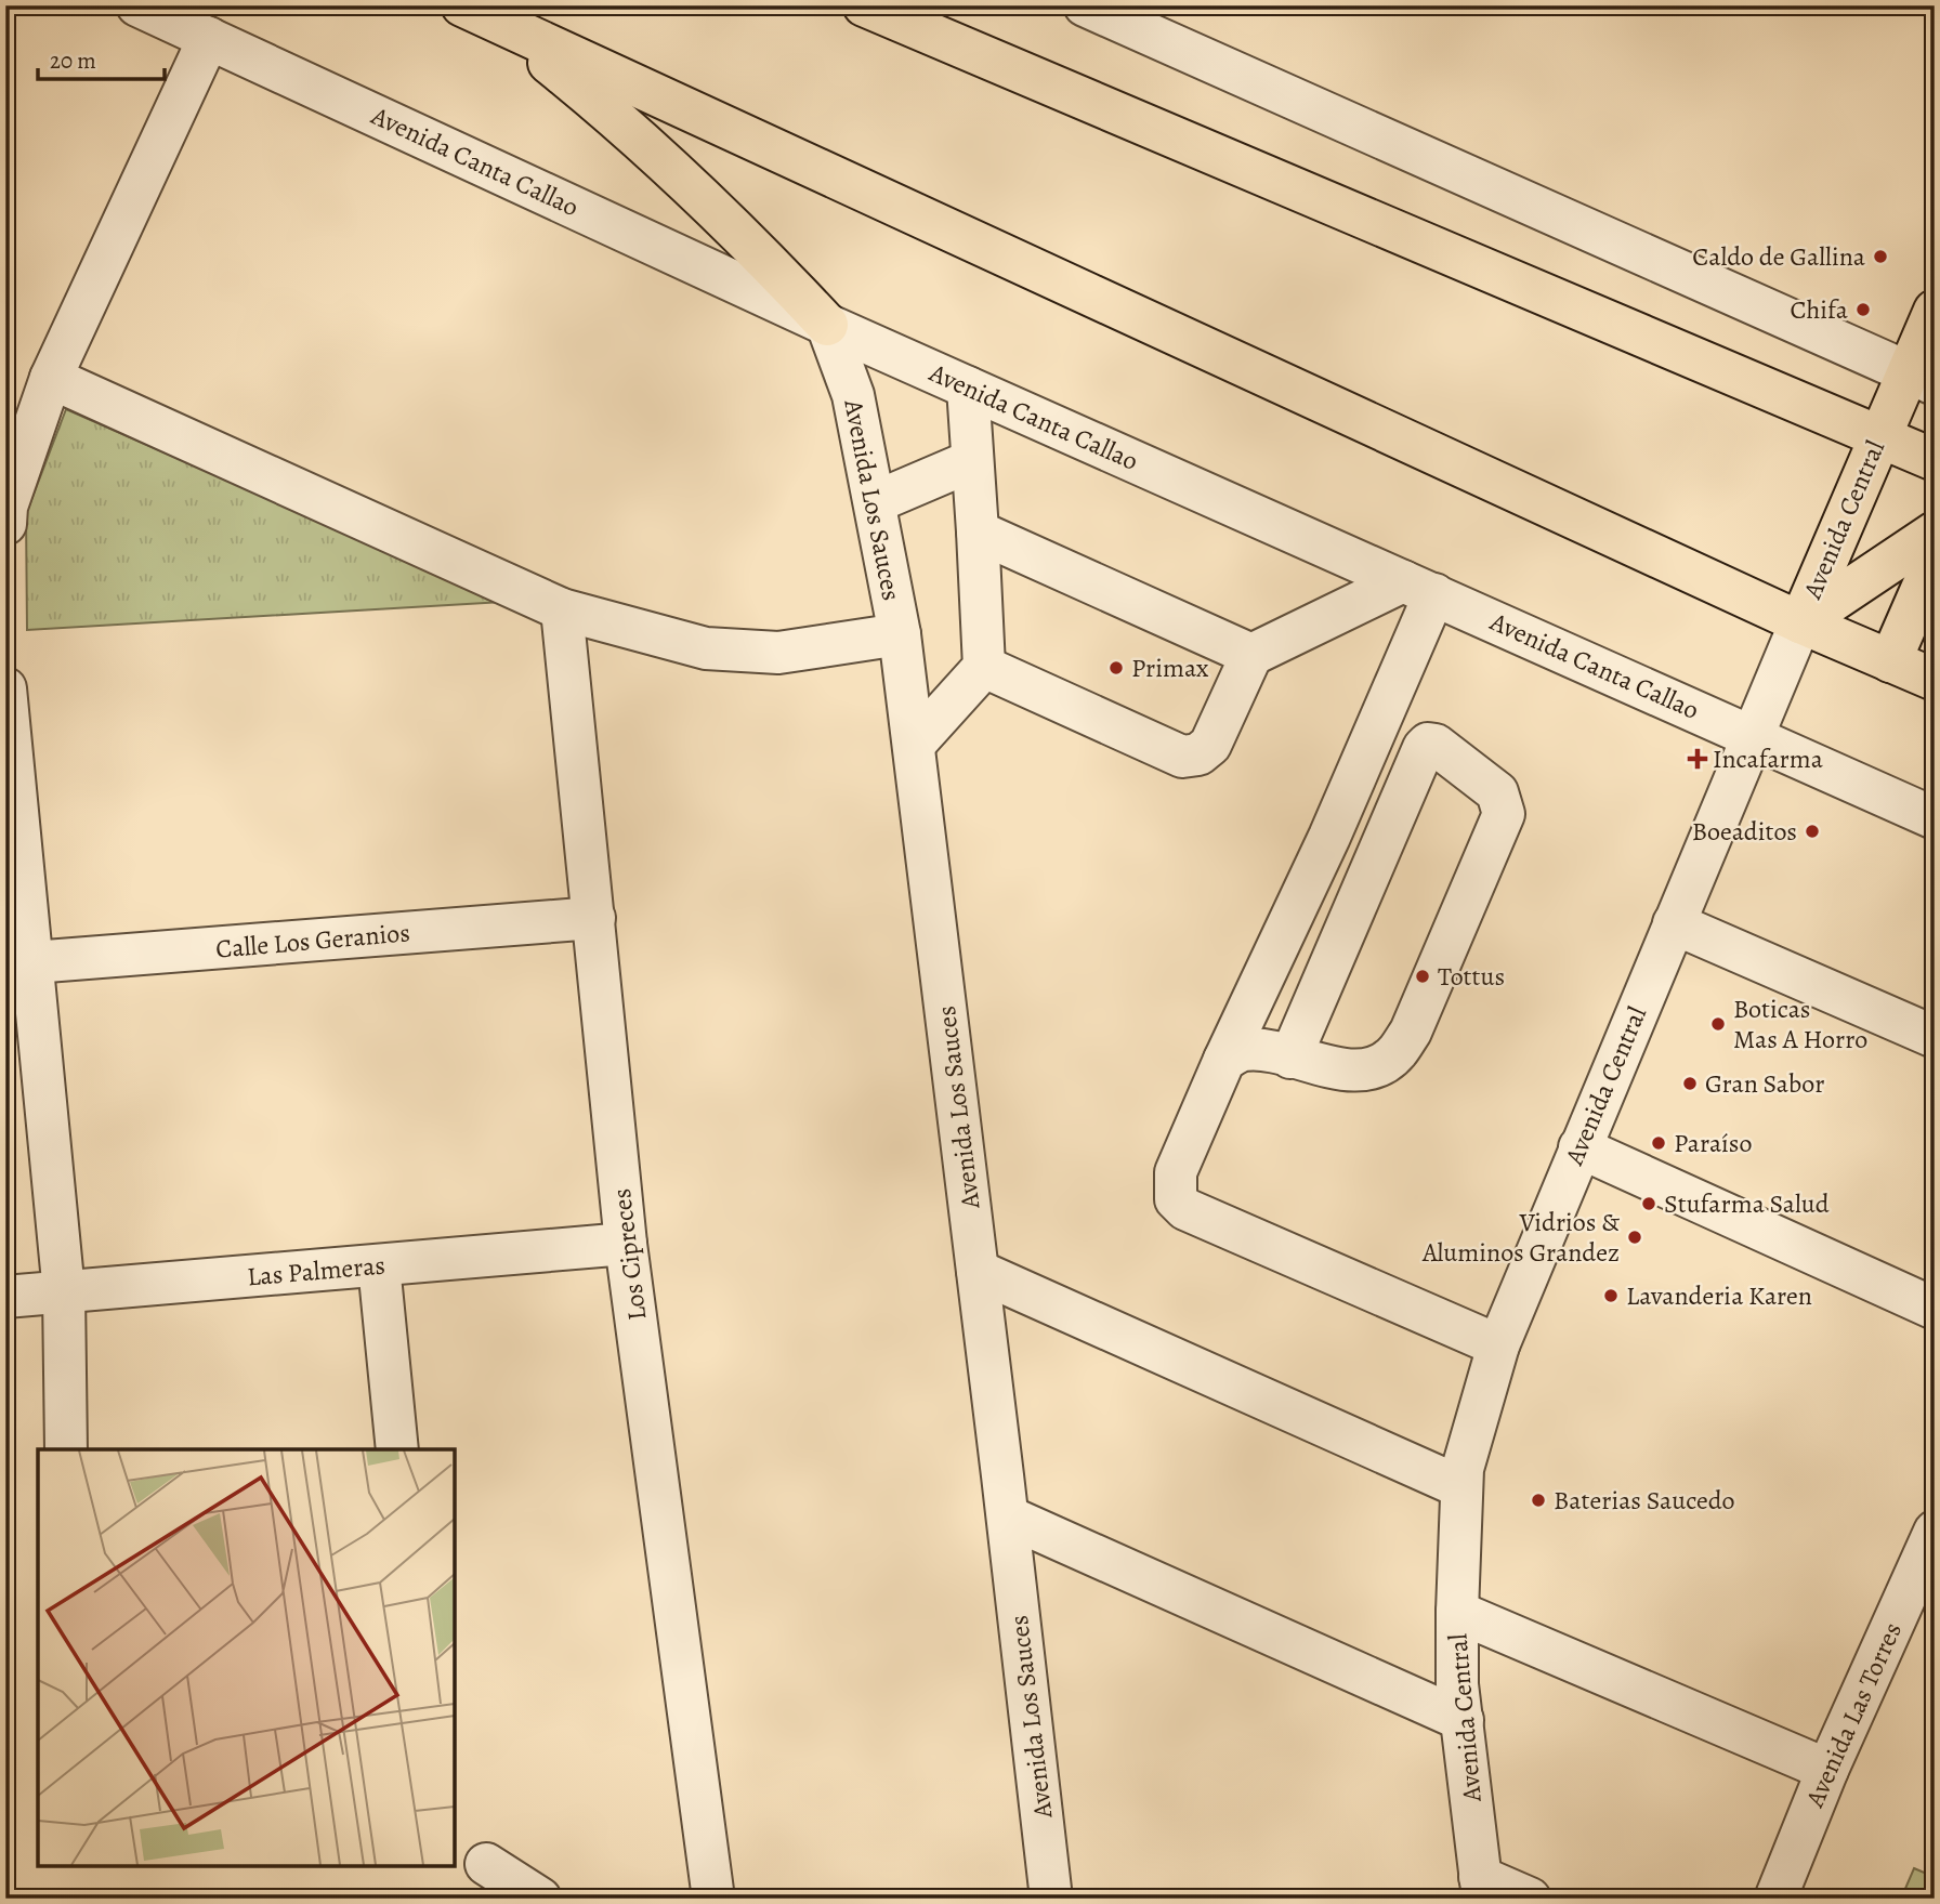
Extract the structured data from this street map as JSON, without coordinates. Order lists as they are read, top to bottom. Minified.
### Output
{"streets":{"main road":["Avenida Central"],"street":["Avenida Canta Callao","Avenida Los Sauces","Calle Los Geranios","Los Cipreces","Las Palmeras","Avenida Las Torres"]},"crossings":[["Avenida Canta Callao","Avenida Los Sauces"],["Avenida Canta Callao","Avenida Central"],["Calle Los Geranios","Los Cipreces"],["Los Cipreces","Las Palmeras"]],"places":{"other":["Caldo de Gallina","Chifa","Primax","Boeaditos","Tottus","Boticas Mas A Horro","Gran Sabor","Paraíso","Stufarma Salud","Vidrios & Aluminos Grandez","Lavanderia Karen","Baterias Saucedo"],"health":["Incafarma"]},"scale_bar":"20 m"}
